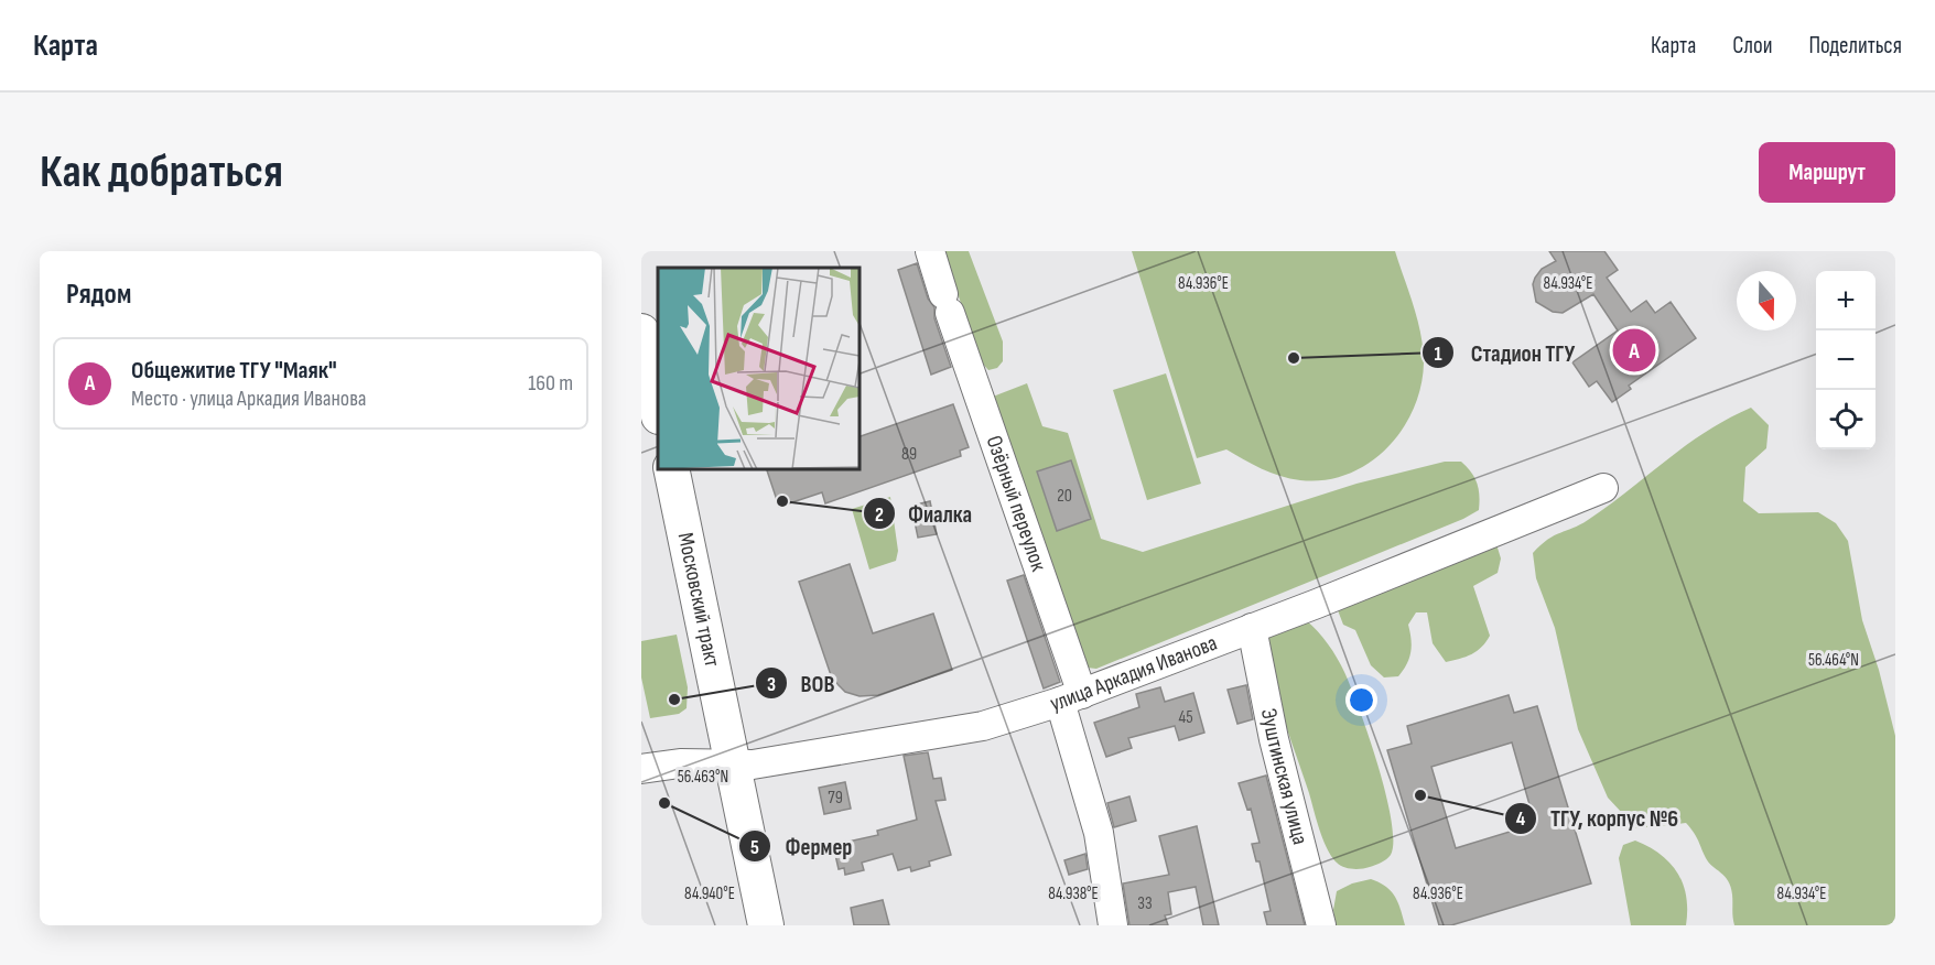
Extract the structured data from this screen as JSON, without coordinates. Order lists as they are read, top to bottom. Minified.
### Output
{"streets":{"main road":["Московский тракт"],"street":["Озёрный переулок","улица Аркадия Иванова","Эуштинская улица"]},"crossings":[["Озёрный переулок","улица Аркадия Иванова"],["Московский тракт","улица Аркадия Иванова"],["улица Аркадия Иванова","Эуштинская улица"]],"places":["Стадион ТГУ","Фиалка","ВОВ","ТГУ, корпус №6","Фермер"],"house_numbers":["89","20","45","79","33"],"north":"bottom","page":{"header":"Карта","nav":["Карта","Слои","Поделиться"],"buttons":"Маршрут","title":"Как добраться","heading":"Рядом","map_buttons":["+","−"],"pins":"A","list":[{"mark":"A","name":"Общежитие ТГУ \"Маяк\"","note":"Место · улица Аркадия Иванова","value":"160 m"}]},"coordinates":["84.934°E","84.936°E","56.464°N","56.463°N","84.940°E","84.938°E"]}
